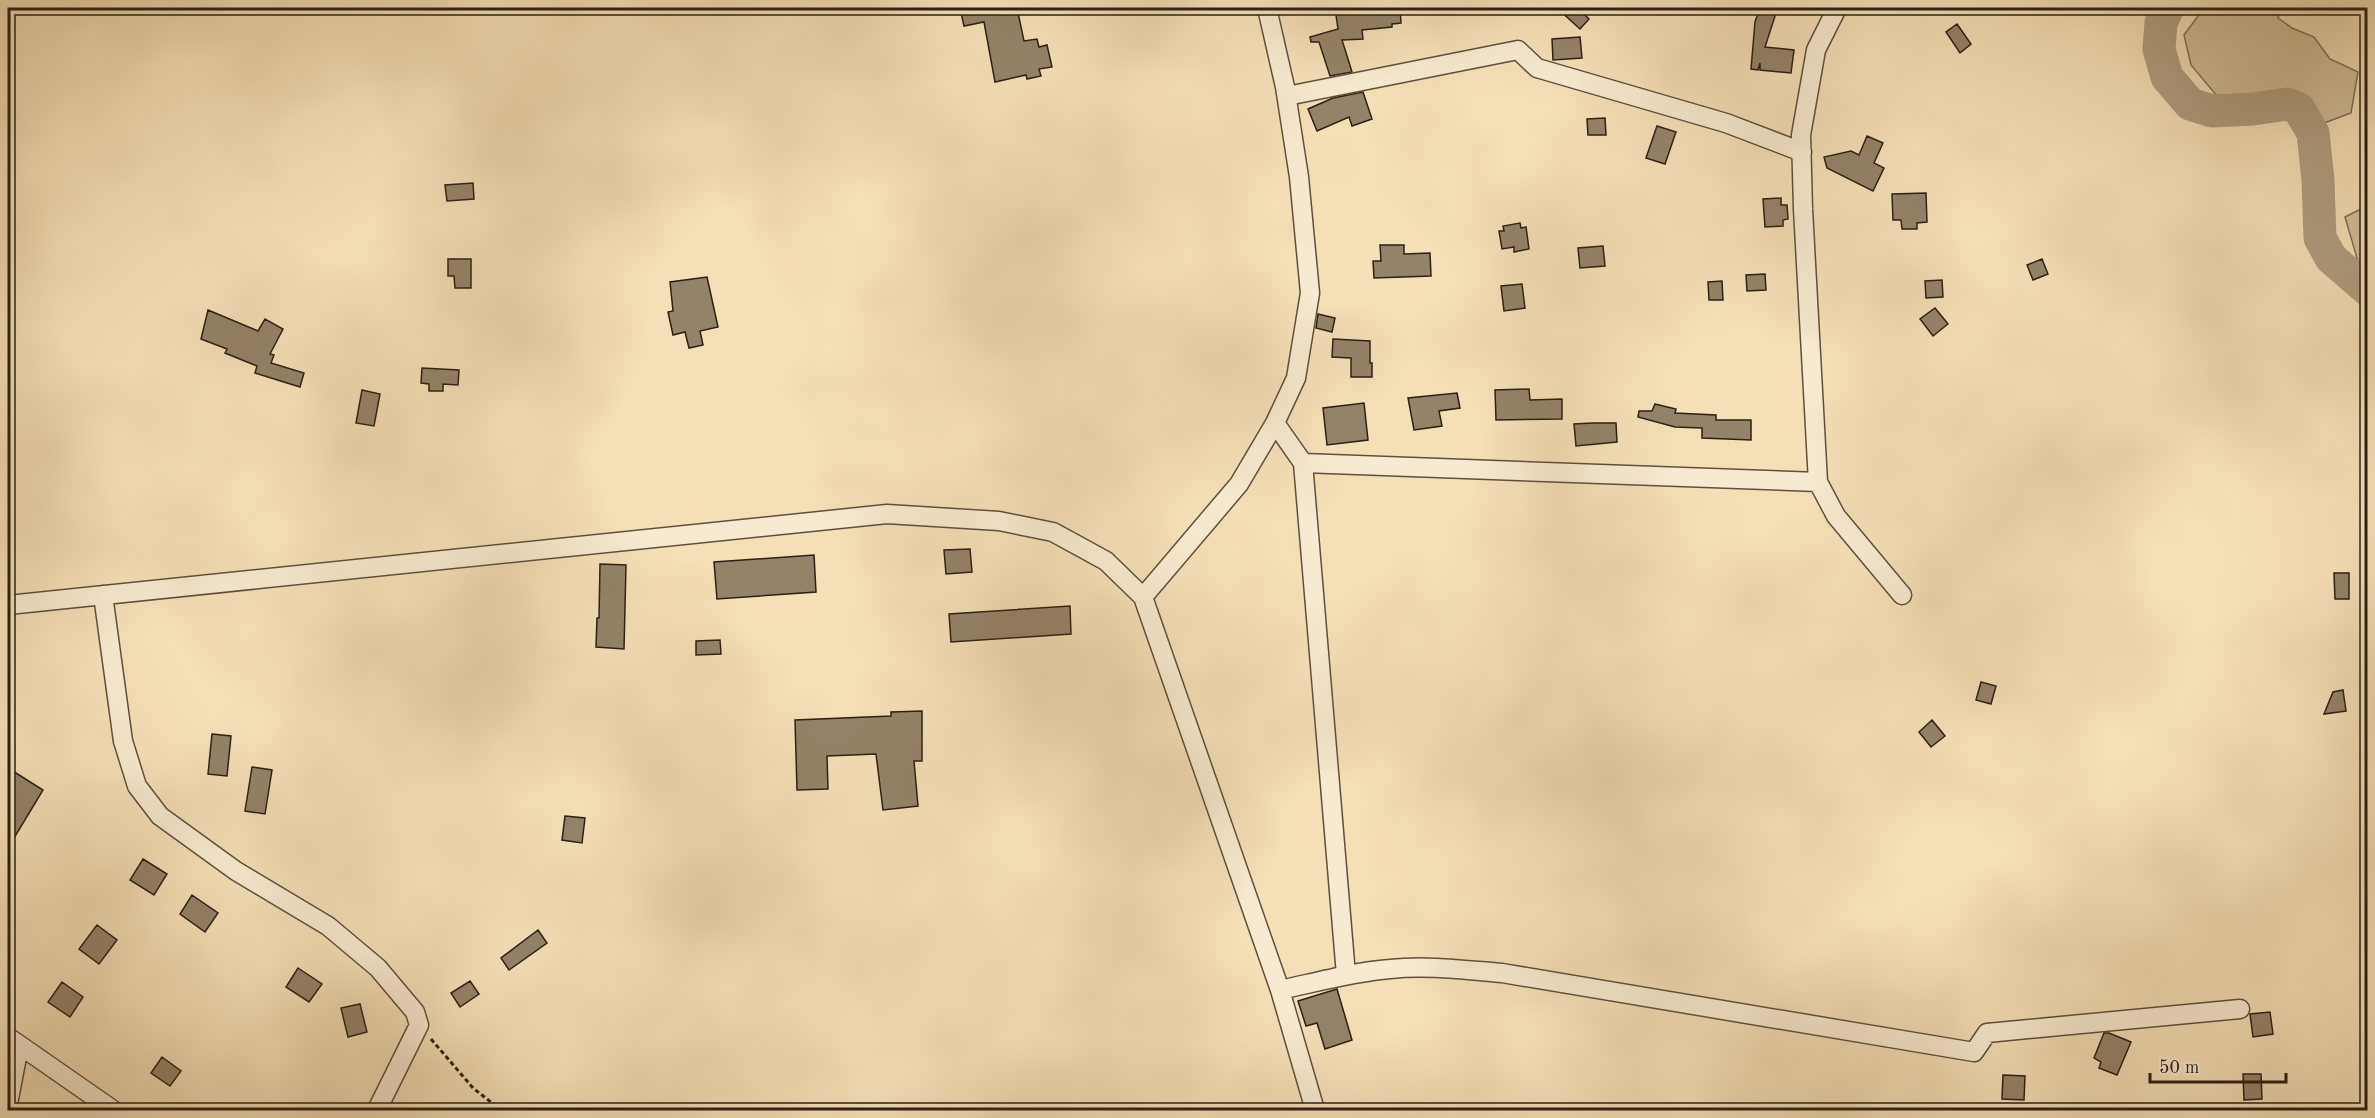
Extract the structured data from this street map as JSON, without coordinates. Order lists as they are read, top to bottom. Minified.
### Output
{"scale_bar":"50 m"}
